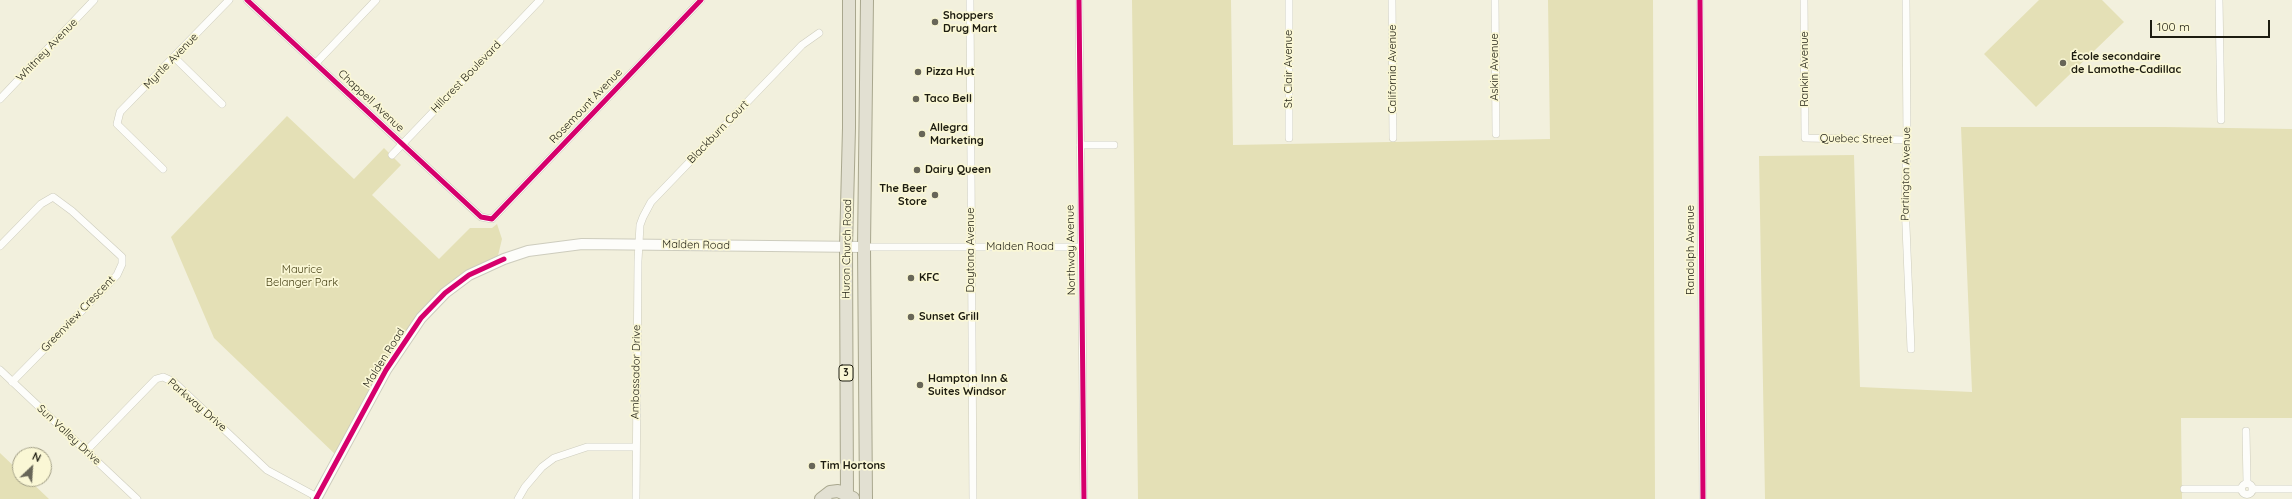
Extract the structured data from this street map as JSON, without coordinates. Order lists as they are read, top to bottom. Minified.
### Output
{"streets":{"highway":["Huron Church Road","3"],"main road":["Malden Road"],"street":["Whitney Avenue","Myrtle Avenue","Askin Avenue","St. Clair Avenue","California Avenue","Rankin Avenue","Hillcrest Boulevard","Chappell Avenue","Rosemount Avenue","Blackburn Court","Quebec Street","Partington Avenue","Daytona Avenue","Northway Avenue","Randolph Avenue","Greenview Crescent","Ambassador Drive","Parkway Drive","Sun Valley Drive"]},"crossings":[["Rankin Avenue","Quebec Street"],["Hillcrest Boulevard","Chappell Avenue"],["Chappell Avenue","Rosemount Avenue"],["Blackburn Court","Malden Road"],["Blackburn Court","Ambassador Drive"],["Quebec Street","Partington Avenue"],["Malden Road","Huron Church Road"],["Malden Road","Daytona Avenue"],["Malden Road","Northway Avenue"],["Malden Road","Ambassador Drive"],["Malden Road","Parkway Drive"],["Greenview Crescent","Sun Valley Drive"],["Parkway Drive","Sun Valley Drive"]],"parks":["Maurice Belanger Park"],"places":["Shoppers Drug Mart","École secondaire de Lamothe-Cadillac","Pizza Hut","Taco Bell","Allegra Marketing","Dairy Queen","The Beer Store","KFC","Sunset Grill","Hampton Inn & Suites Windsor","Tim Hortons"],"scale_bar":"100 m","north":"top right"}
